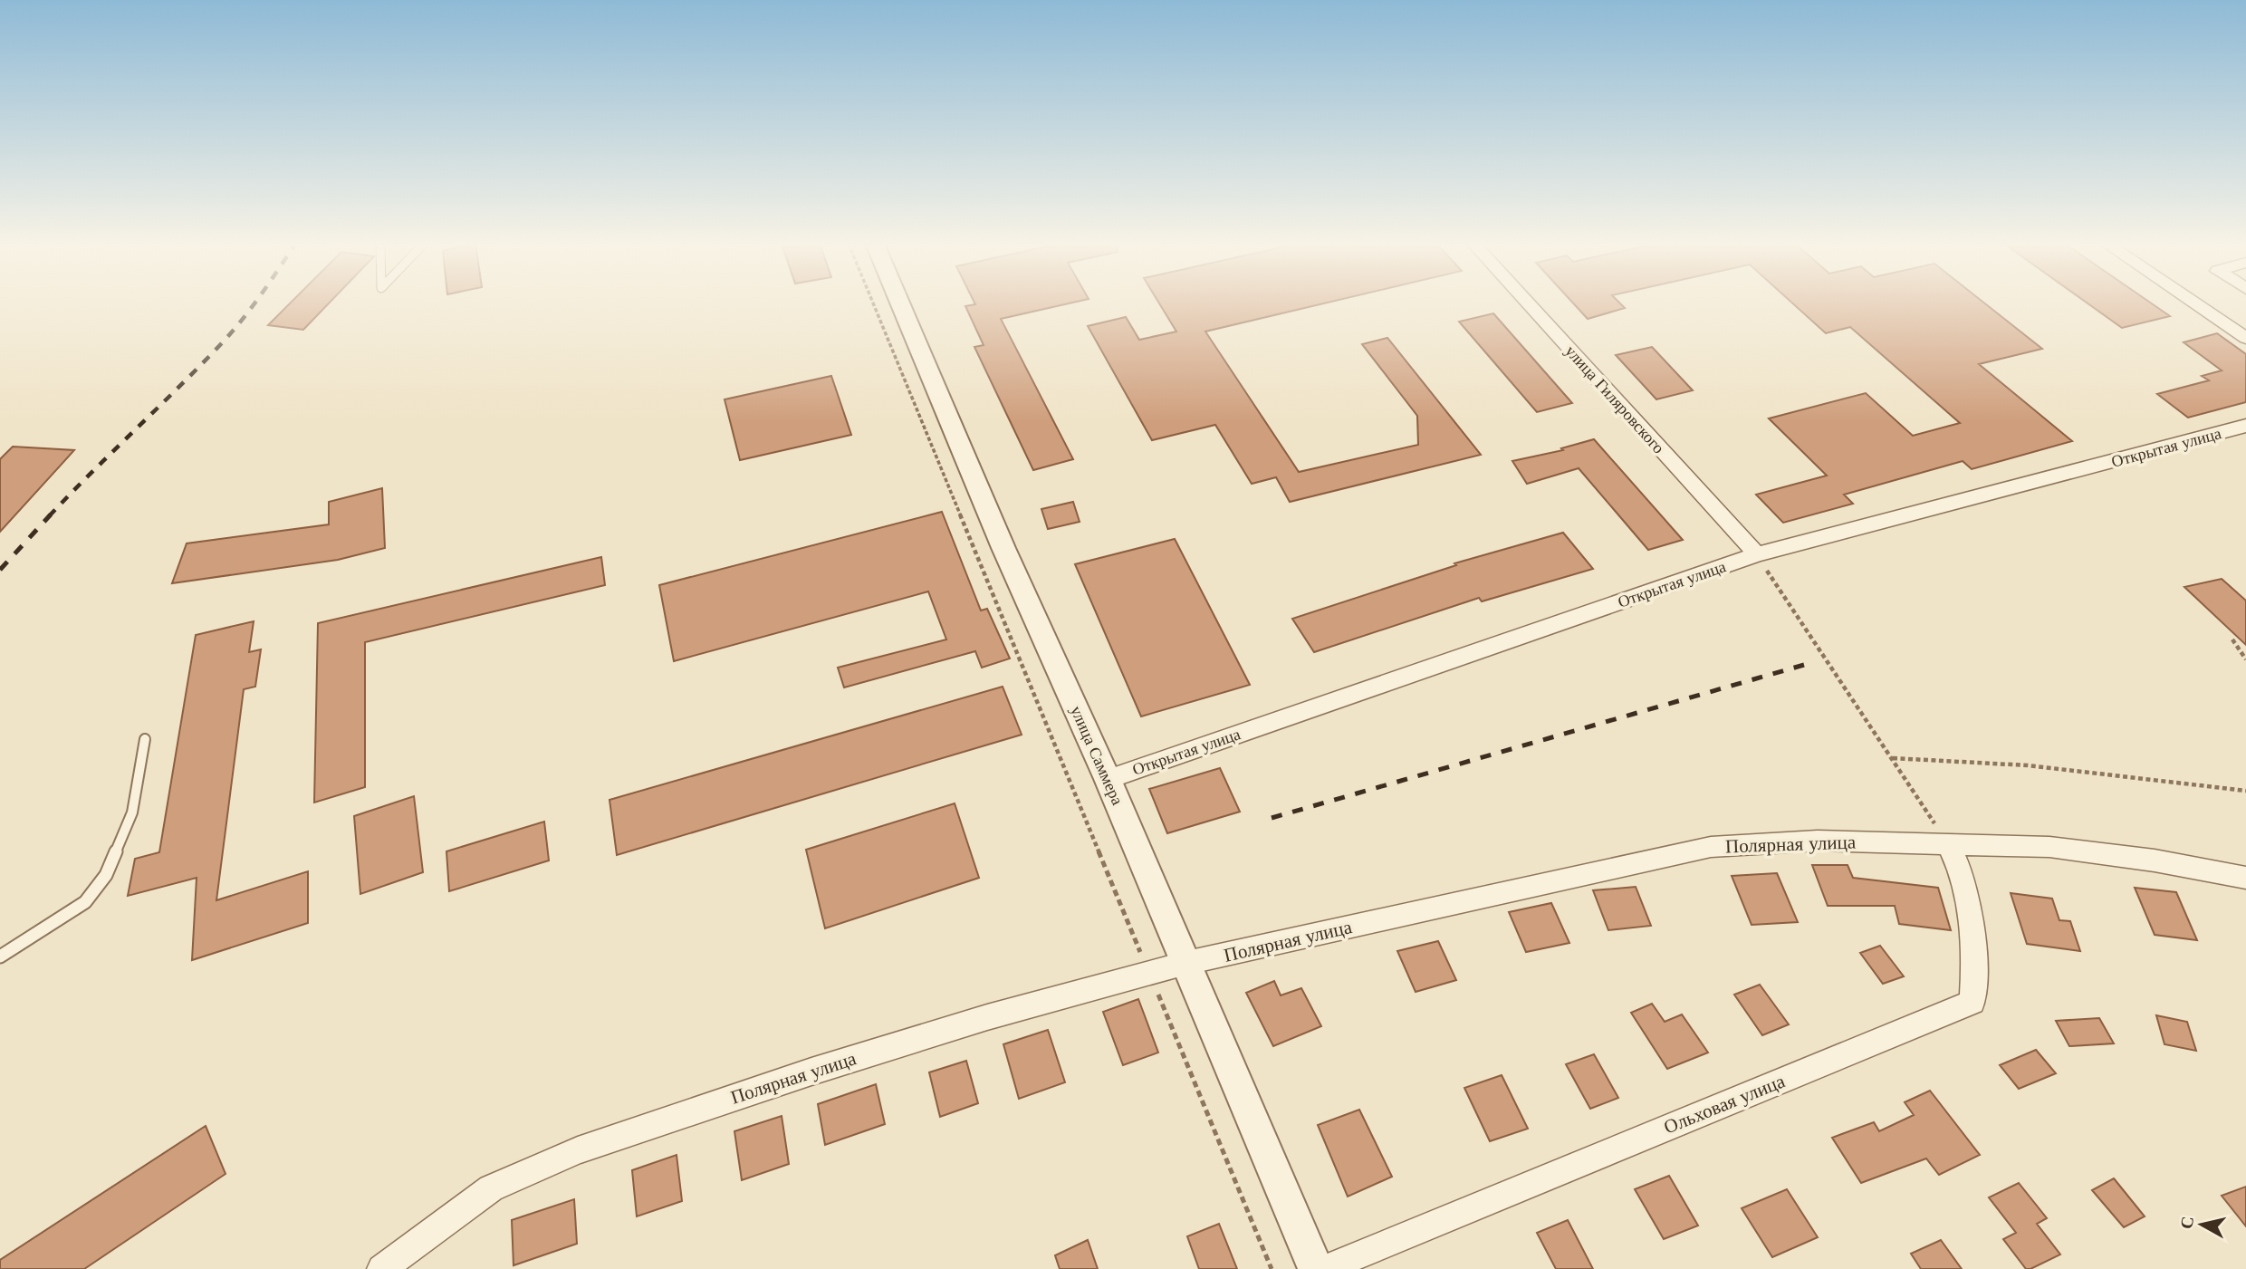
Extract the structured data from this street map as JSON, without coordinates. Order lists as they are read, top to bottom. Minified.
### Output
{"streets":{"street":["улица Гиляровского","Открытая улица","улица Саммера","Полярная улица","Ольховая улица"]},"crossings":[["улица Гиляровского","Открытая улица"],["Открытая улица","улица Саммера"],["улица Саммера","Полярная улица"],["Полярная улица","Ольховая улица"]],"north":"left"}
